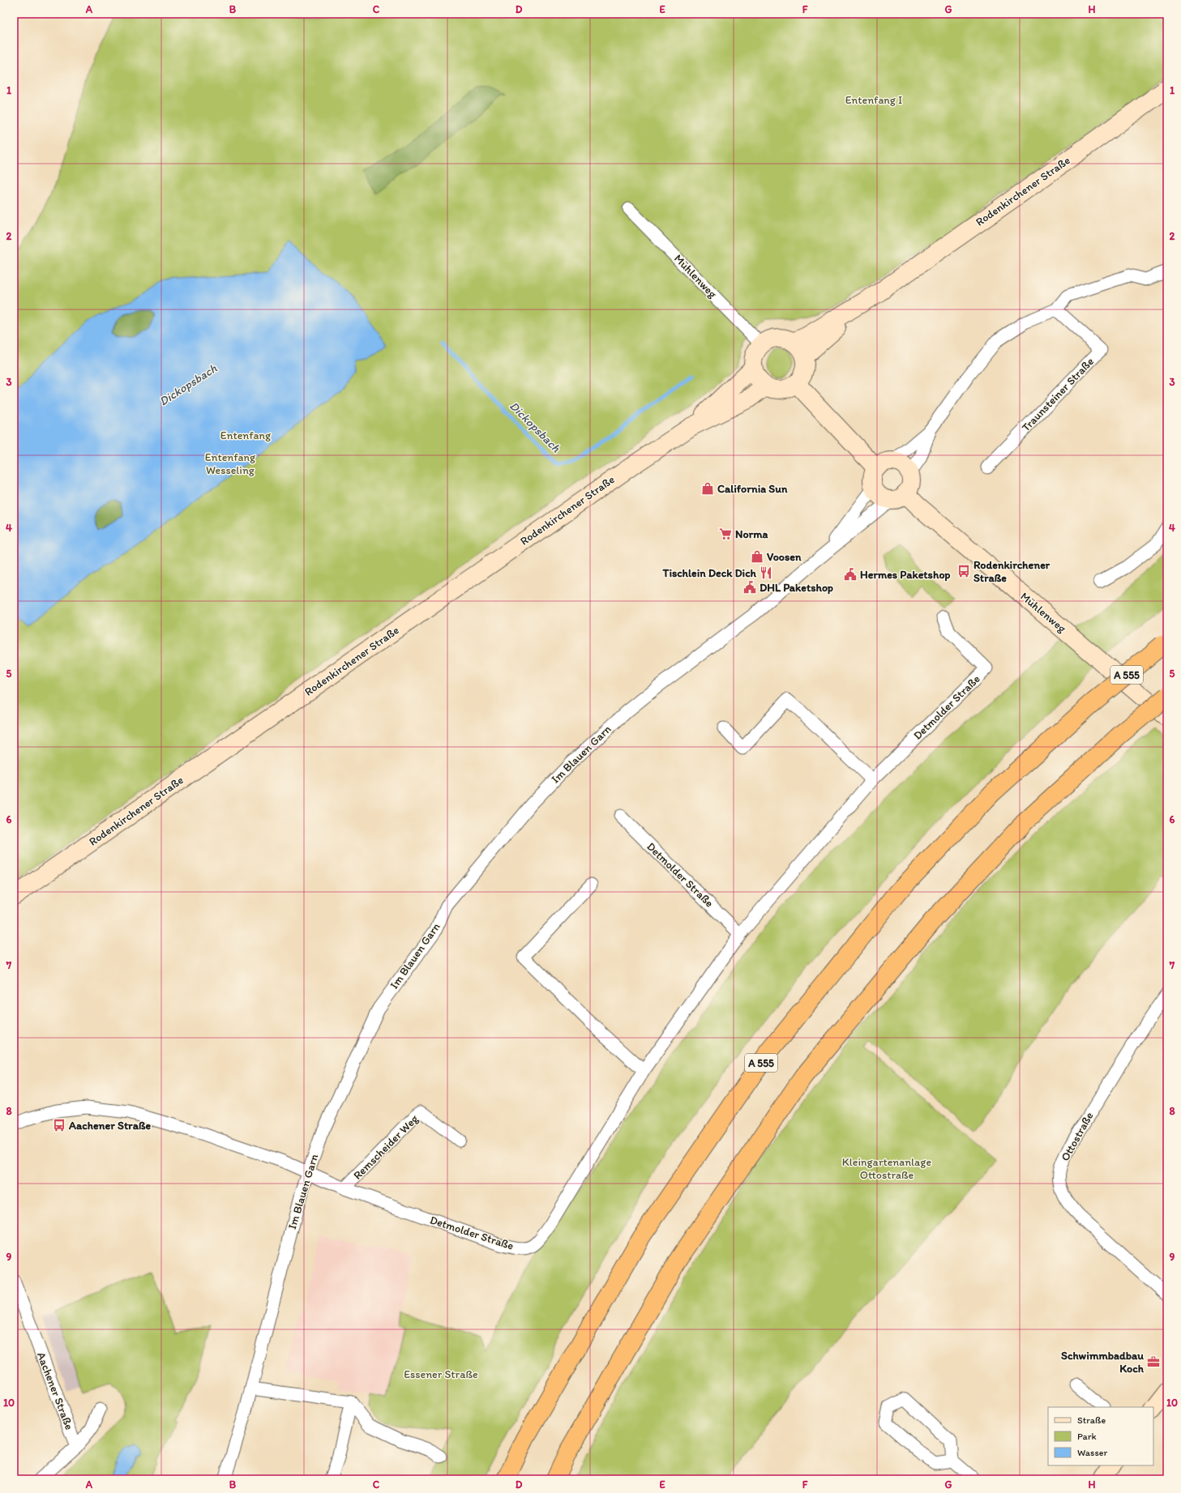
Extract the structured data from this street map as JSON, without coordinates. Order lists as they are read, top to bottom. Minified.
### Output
{"streets":{"highway":["A 555"],"main road":["Rodenkirchener Straße","Mühlenweg"],"street":["Traunsteiner Straße","Detmolder Straße","Im Blauen Garn","Ottostraße","Remscheider Weg","Aachener Straße"]},"crossings":[["Rodenkirchener Straße","Mühlenweg"],["Mühlenweg","Im Blauen Garn"],["Detmolder Straße","Im Blauen Garn"],["Detmolder Straße","Remscheider Weg"]],"water":["Dickopsbach"],"parks":["Entenfang I","Entenfang","Entenfang Wesseling","Kleingartenanlage Ottostraße","Essener Straße"],"places":{"shop":["California Sun","Voosen"],"supermarket":["Norma"],"bus stop":["Rodenkirchener Straße","Aachener Straße"],"restaurant":["Tischlein Deck Dich"],"public building":["Hermes Paketshop","DHL Paketshop"],"office":["Schwimmbadbau Koch"]},"legend":["Straße","Park","Wasser"],"grid":{"columns":["A","B","C","D","E","F","G","H"],"rows":["1","2","3","4","5","6","7","8","9","10"]}}
